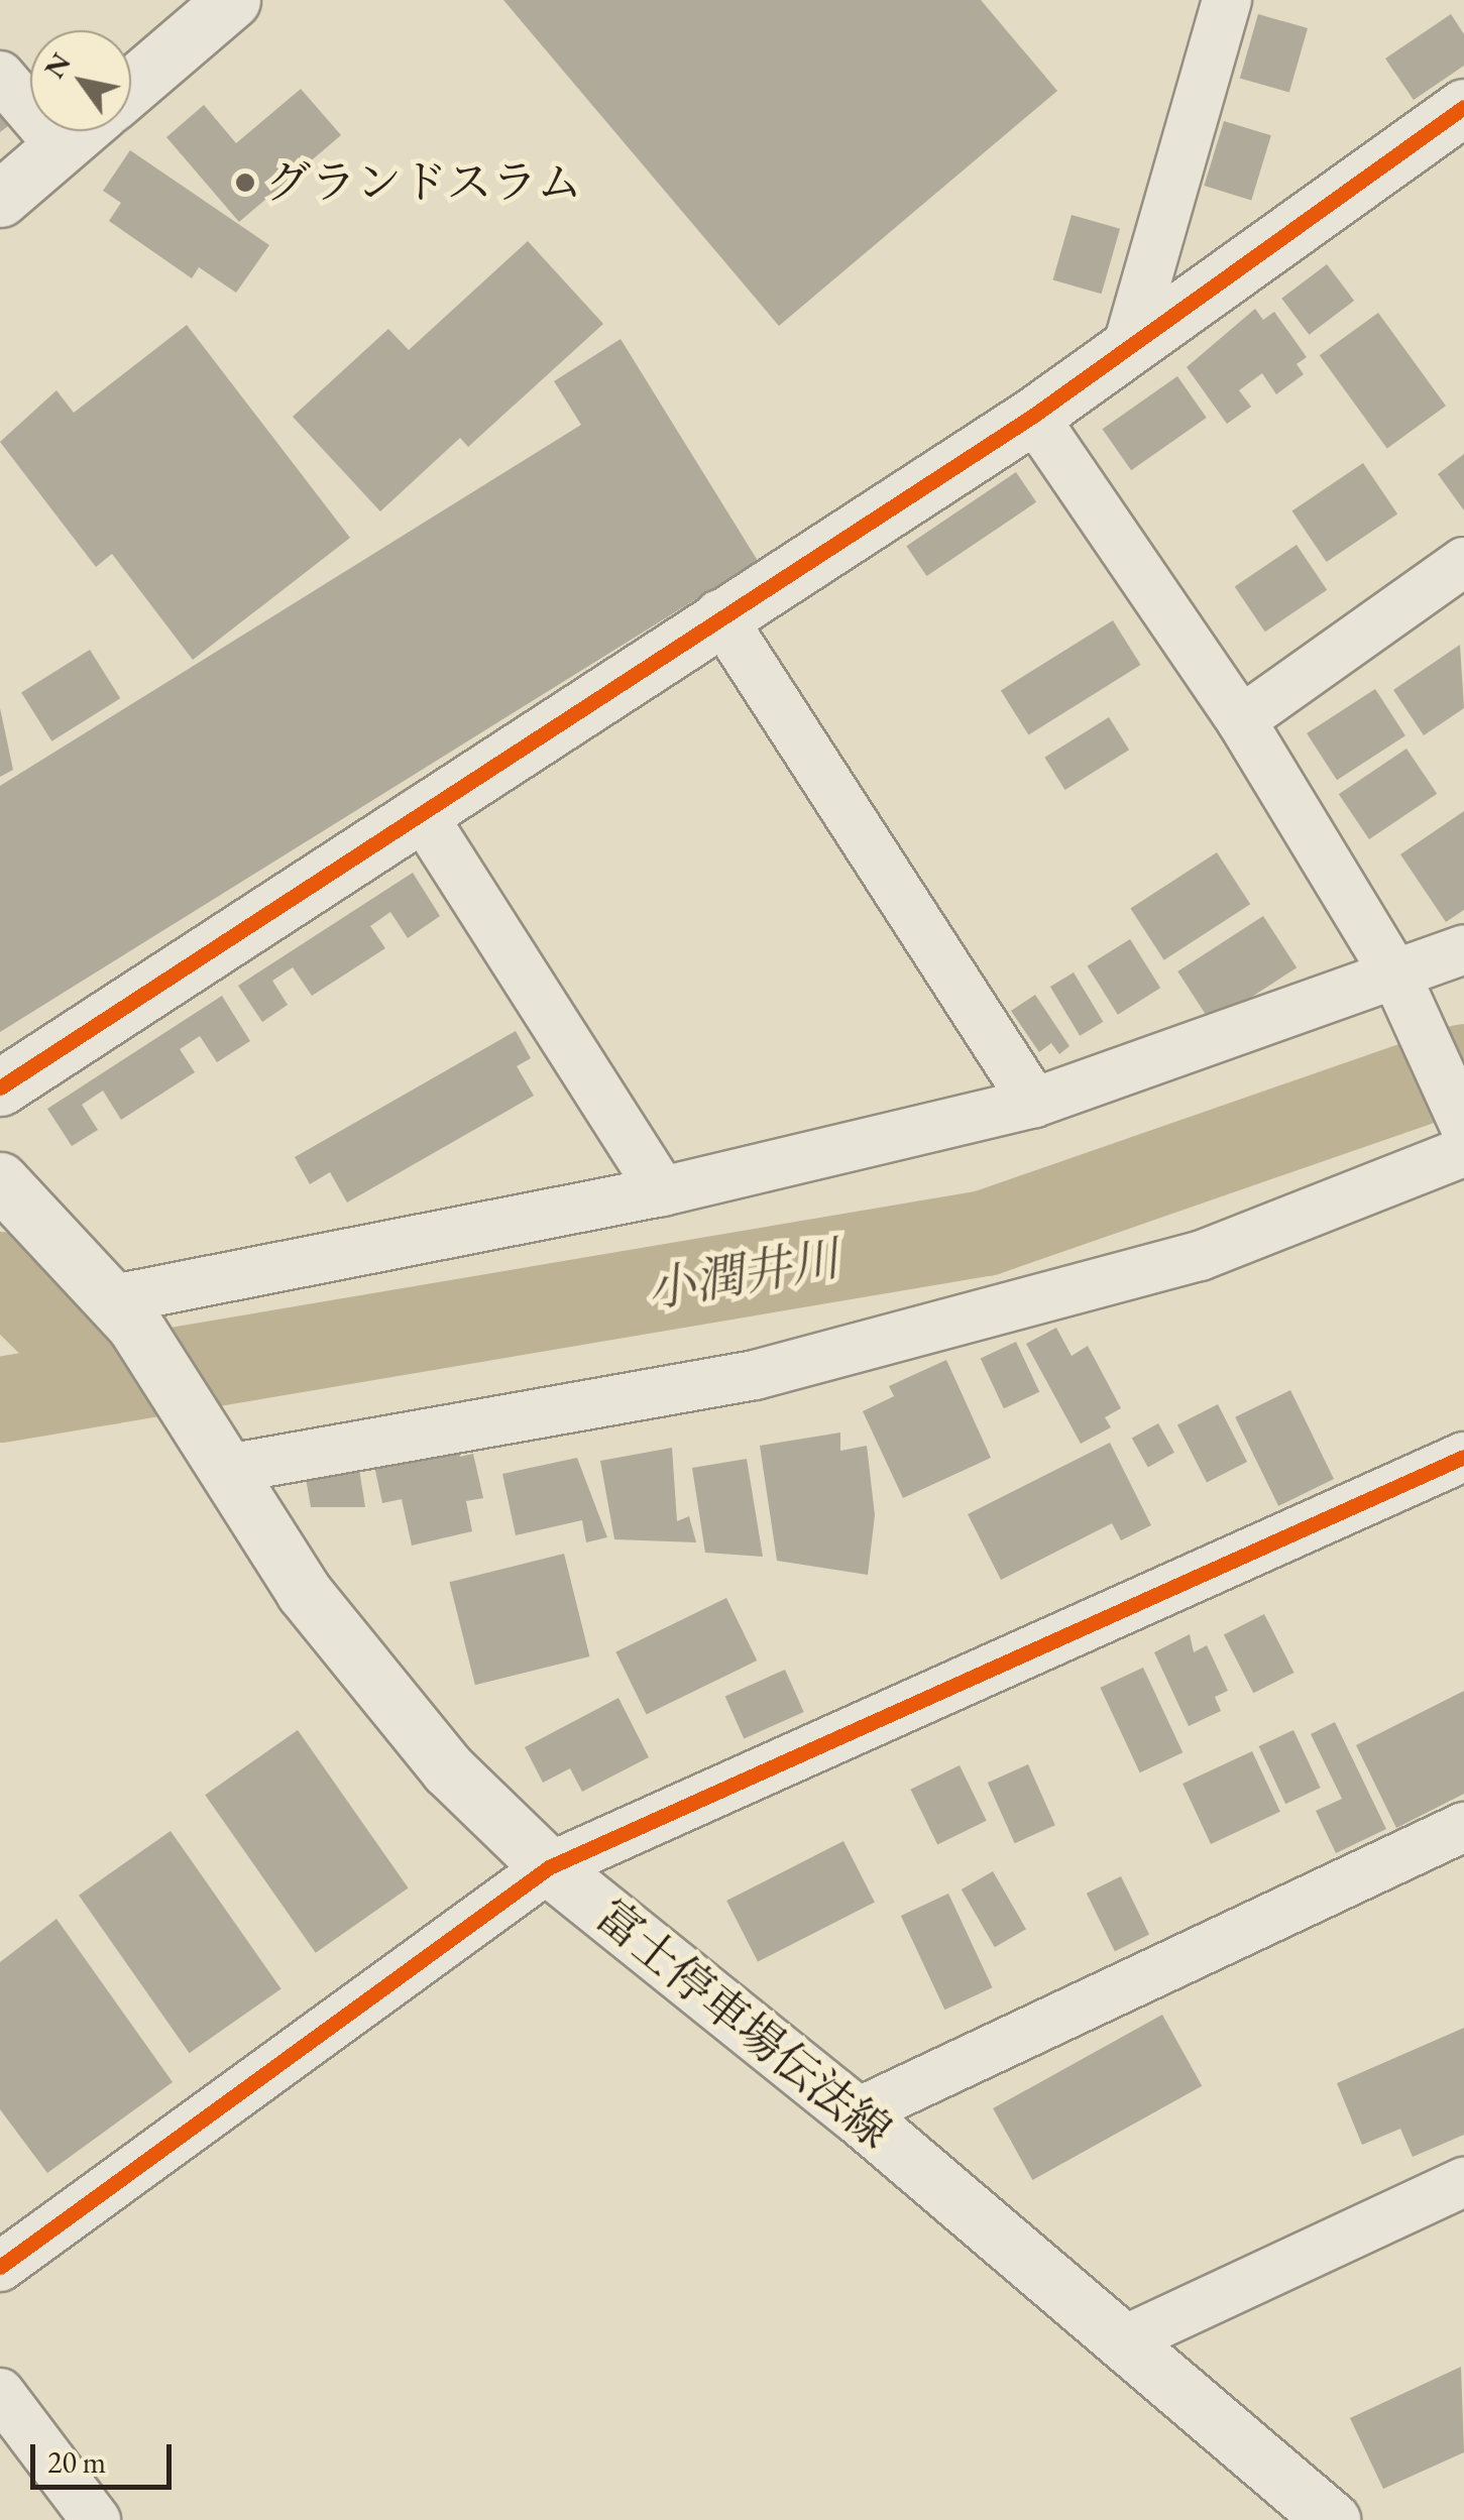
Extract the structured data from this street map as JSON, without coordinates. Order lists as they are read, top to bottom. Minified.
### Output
{"streets":{"street":["富士停車場伝法線"]},"water":["小潤井川"],"places":["グランドスラム"],"scale_bar":"20 m","north":"top left"}
